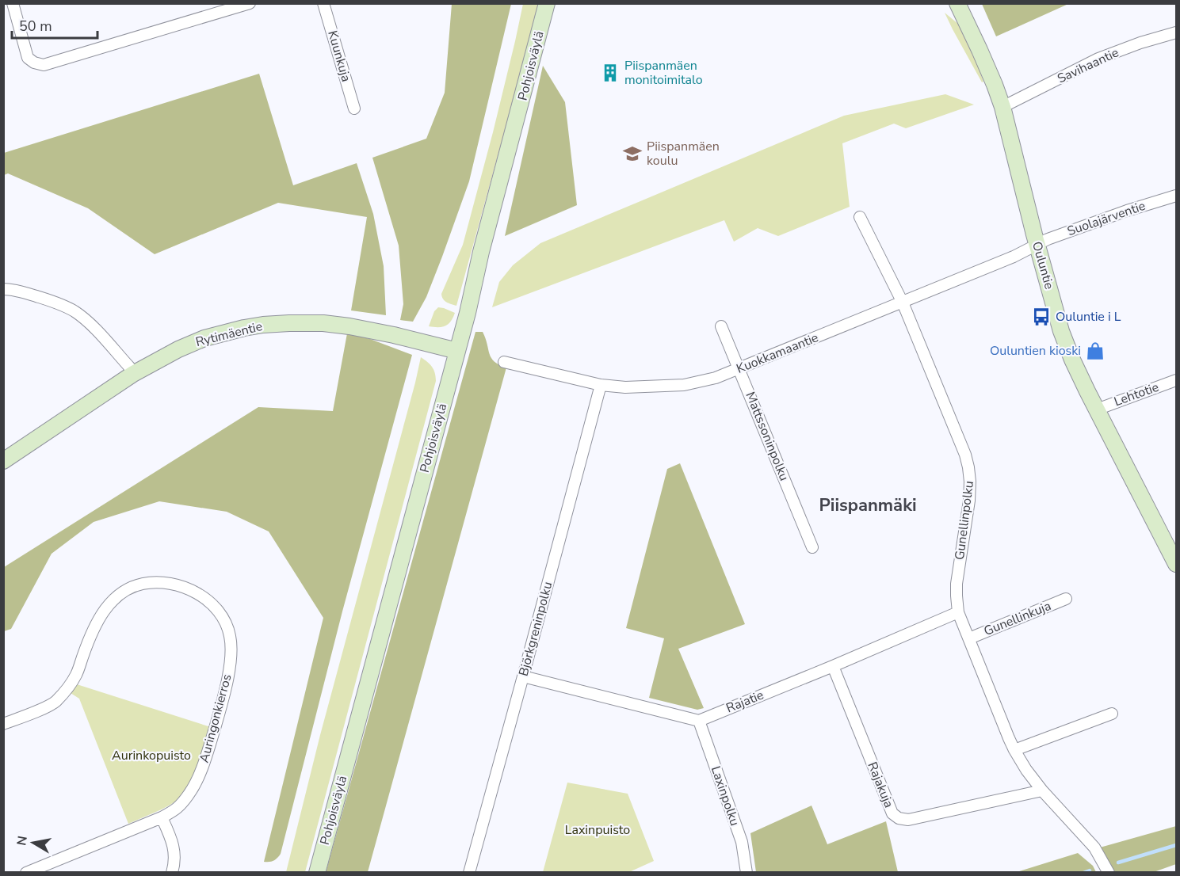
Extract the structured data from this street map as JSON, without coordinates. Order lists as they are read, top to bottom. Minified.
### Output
{"streets":{"main road":["Pohjoisväylä","Ouluntie","Rytimäentie"],"street":["Kuunkuja","Savihaantie","Suolajärventie","Kuokkamaantie","Lehtotie","Mattssoninpolku","Gunellinpolku","Gunellinkuja","Björkgreninpolku","Rajatie","Auringonkierros","Rajakuja","Laxinpolku"]},"crossings":[["Pohjoisväylä","Rytimäentie"],["Savihaantie","Ouluntie"],["Suolajärventie","Ouluntie"],["Suolajärventie","Kuokkamaantie"],["Ouluntie","Kuokkamaantie"],["Ouluntie","Lehtotie"],["Kuokkamaantie","Mattssoninpolku"],["Kuokkamaantie","Gunellinpolku"],["Kuokkamaantie","Björkgreninpolku"],["Gunellinpolku","Gunellinkuja"],["Gunellinpolku","Rajatie"],["Gunellinpolku","Rajakuja"],["Rajatie","Rajakuja"],["Rajatie","Laxinpolku"]],"districts":["Piispanmäki"],"parks":["Aurinkopuisto","Laxinpuisto"],"places":{"building":["Piispanmäen monitoimitalo"],"school or university":["Piispanmäen koulu"],"bus stop":["Ouluntie i L"],"shop":["Ouluntien kioski"]},"scale_bar":"50 m","north":"left"}
